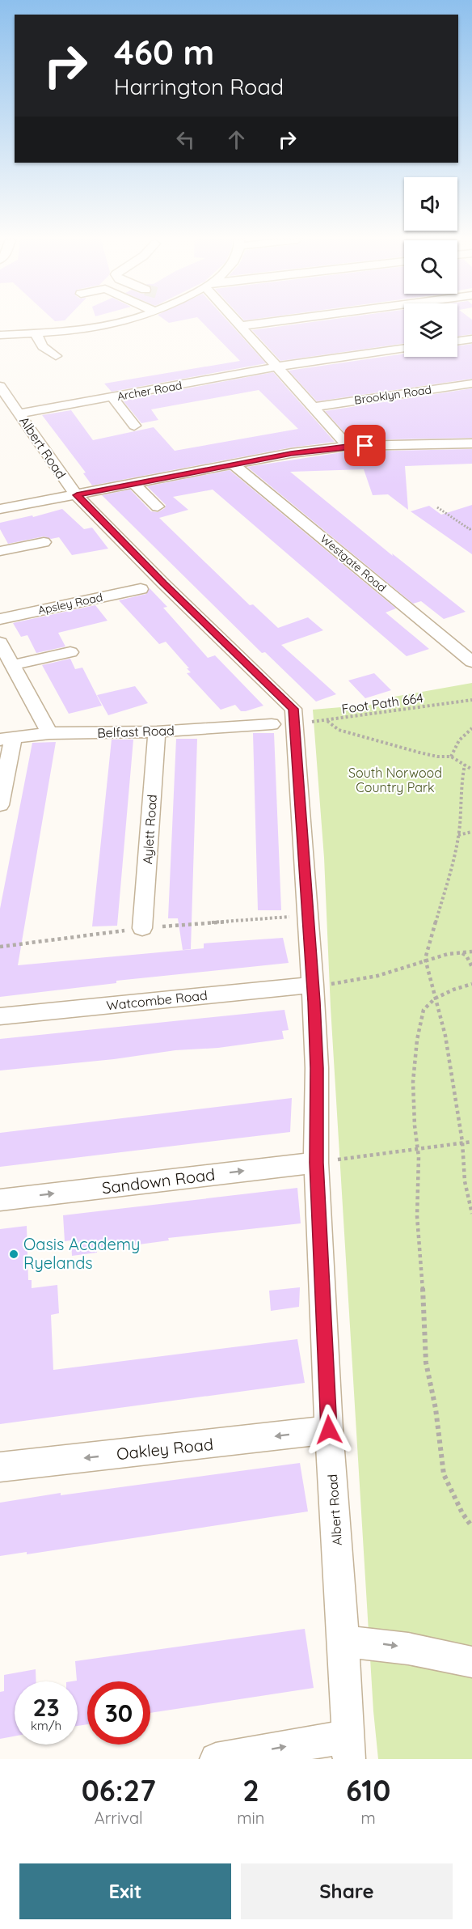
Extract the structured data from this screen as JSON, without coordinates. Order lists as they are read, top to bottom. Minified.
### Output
{"streets":{"street":["Archer Road","Brooklyn Road","Albert Road","Westgate Road","Apsley Road","Belfast Road","Aylett Road","Watcombe Road","Sandown Road","Oakley Road"],"path":["Foot Path 664"]},"crossings":[["Archer Road","Albert Road"],["Albert Road","Foot Path 664"],["Albert Road","Watcombe Road"],["Albert Road","Sandown Road"],["Albert Road","Oakley Road"],["Belfast Road","Aylett Road"]],"one_way":["Sandown Road","Oakley Road"],"parks":["South Norwood Country Park"],"places":["Oasis Academy Ryelands"],"page":{"turn":["460 m","Harrington Road"],"speed":"23 km/h","limit":"30","eta":["06:27","Arrival","2","min","610","m"],"buttons":["Exit","Share"]}}
